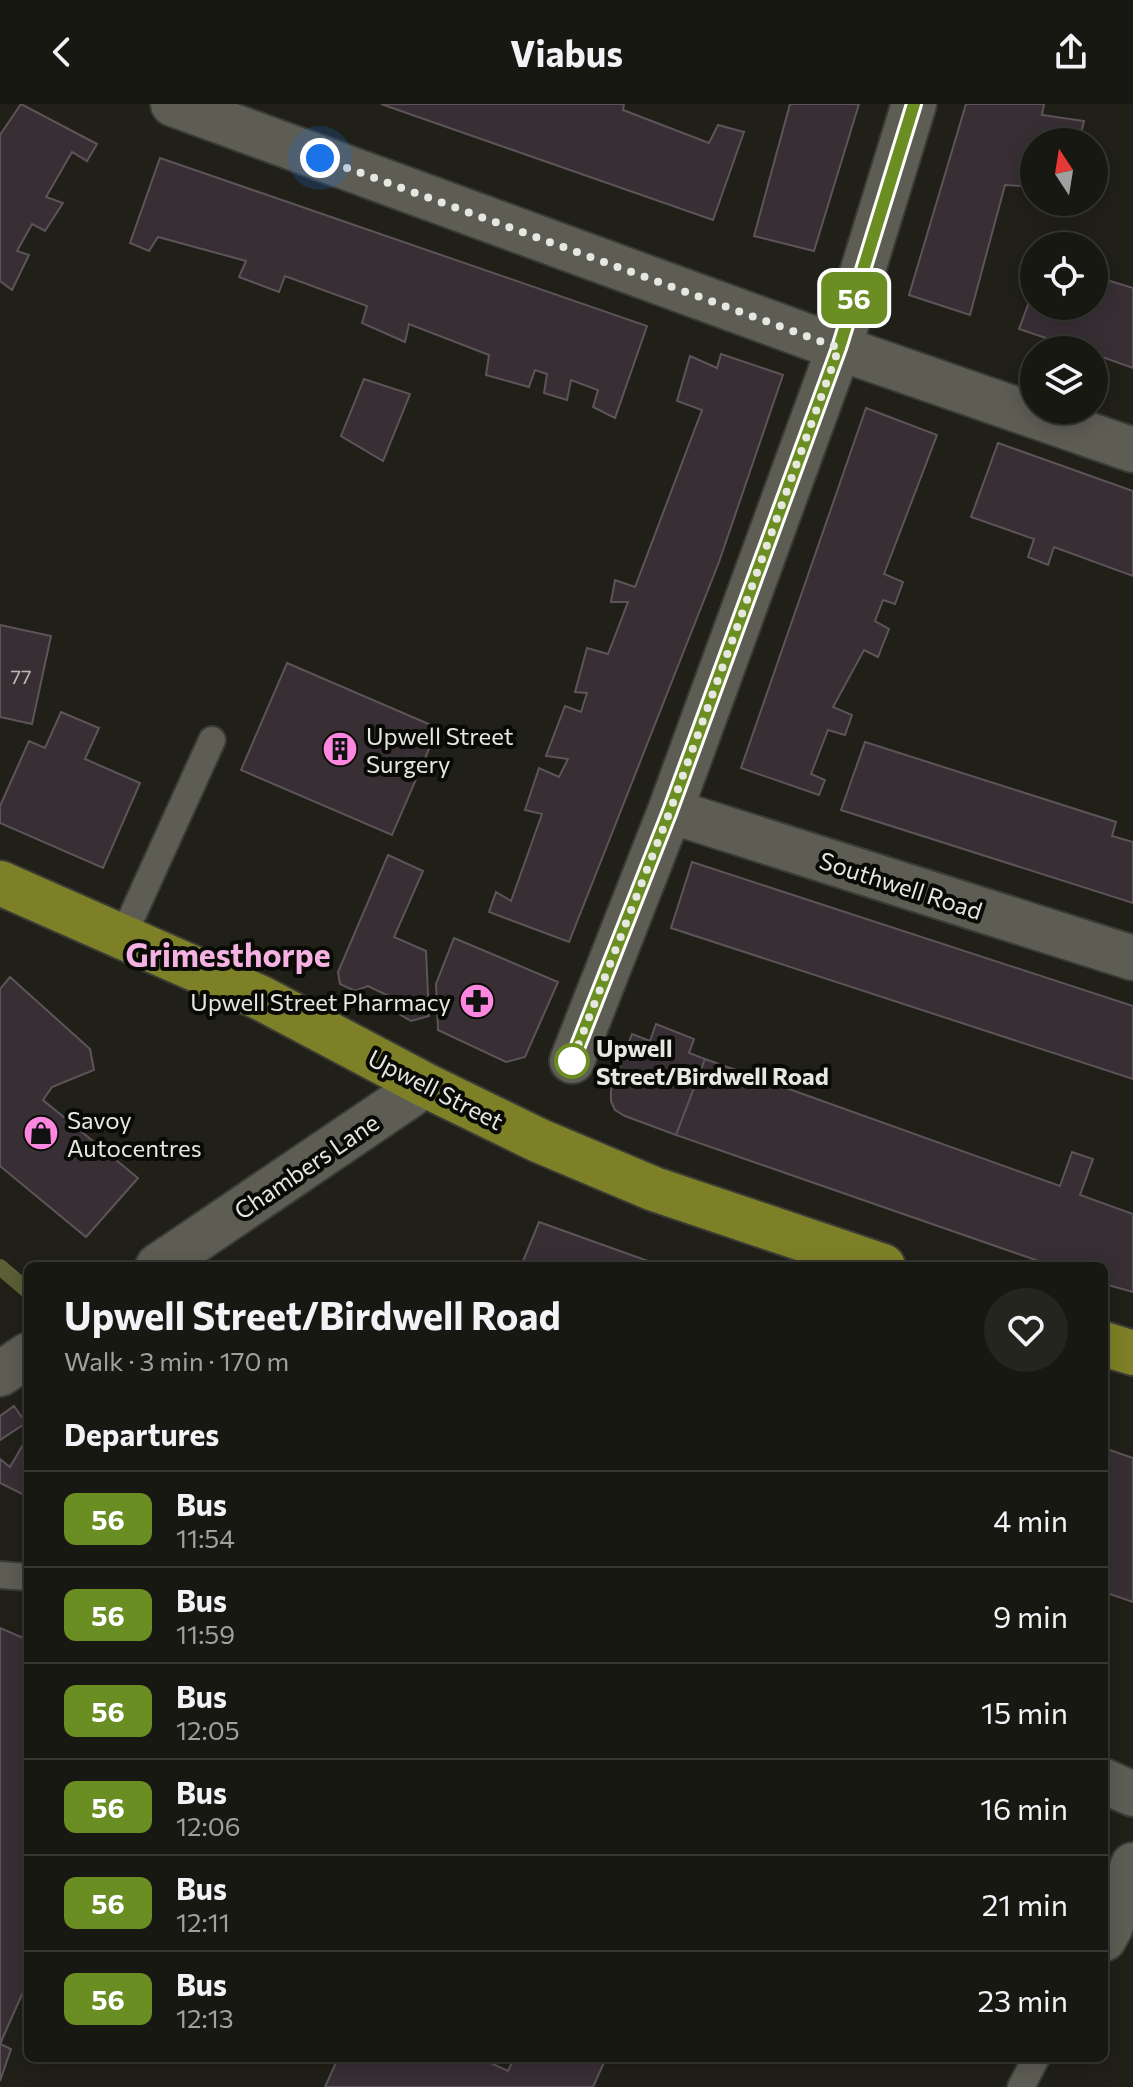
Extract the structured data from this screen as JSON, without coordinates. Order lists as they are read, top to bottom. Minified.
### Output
{"streets":{"main road":["Upwell Street"],"street":["Southwell Road","Chambers Lane"]},"crossings":[["Upwell Street","Chambers Lane"]],"districts":["Grimesthorpe"],"places":{"building":["Upwell Street Surgery"],"pharmacy":["Upwell Street Pharmacy"],"other":["Upwell Street/Birdwell Road"],"shop":["Savoy Autocentres"]},"lines":["bus line 56"],"house_numbers":["77"],"north":"top","page":{"header":"Viabus","on_map":"56","heading":[["Upwell Street/Birdwell Road","Walk · 3 min · 170 m"],"Departures"],"list":[{"mark":"56","name":"Bus","note":"11:54","value":"4 min"},{"mark":"56","name":"Bus","note":"11:59","value":"9 min"},{"mark":"56","name":"Bus","note":"12:05","value":"15 min"},{"mark":"56","name":"Bus","note":"12:06","value":"16 min"},{"mark":"56","name":"Bus","note":"12:11","value":"21 min"},{"mark":"56","name":"Bus","note":"12:13","value":"23 min"}]}}
